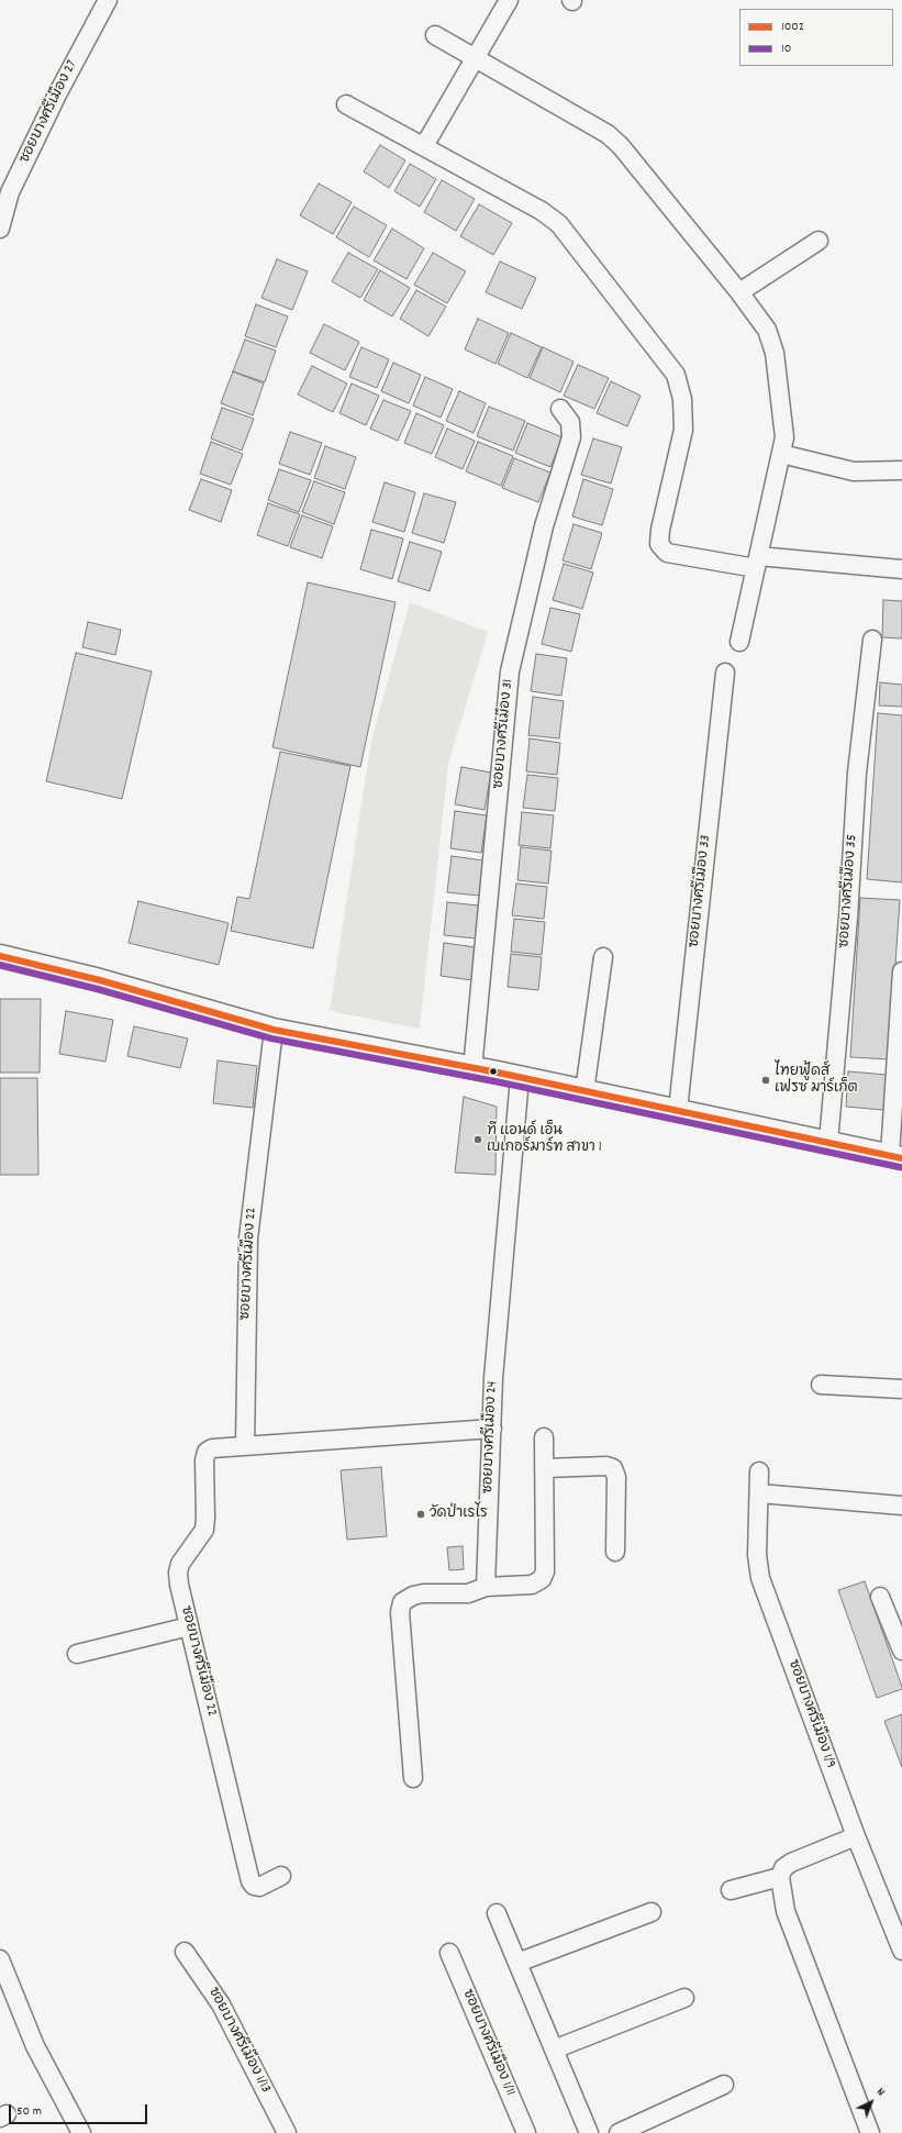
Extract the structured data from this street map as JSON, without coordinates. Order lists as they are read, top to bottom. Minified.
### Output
{"streets":{"street":["ซอยบางศรีเมือง 27","ซอยบางศรีเมือง 31","ซอยบางศรีเมือง 33","ซอยบางศรีเมือง 35","ซอยบางศรีเมือง 22","ซอยบางศรีเมือง 24","ซอยบางศรีเมือง 1/9","ซอยบางศรีเมือง 1/13","ซอยบางศรีเมือง 1/11"]},"crossings":[["ซอยบางศรีเมือง 22","ซอยบางศรีเมือง 24"]],"places":["ไทยฟู้ดส์ เฟรซ มาร์เก็ต","ที แอนด์ เอ็น เบเกอร์มาร์ท สาขา 1","วัดป่าเรไร"],"lines":["transit line 1002","transit line 10"],"legend":["1002","10"],"scale_bar":"50 m","north":"top right"}
